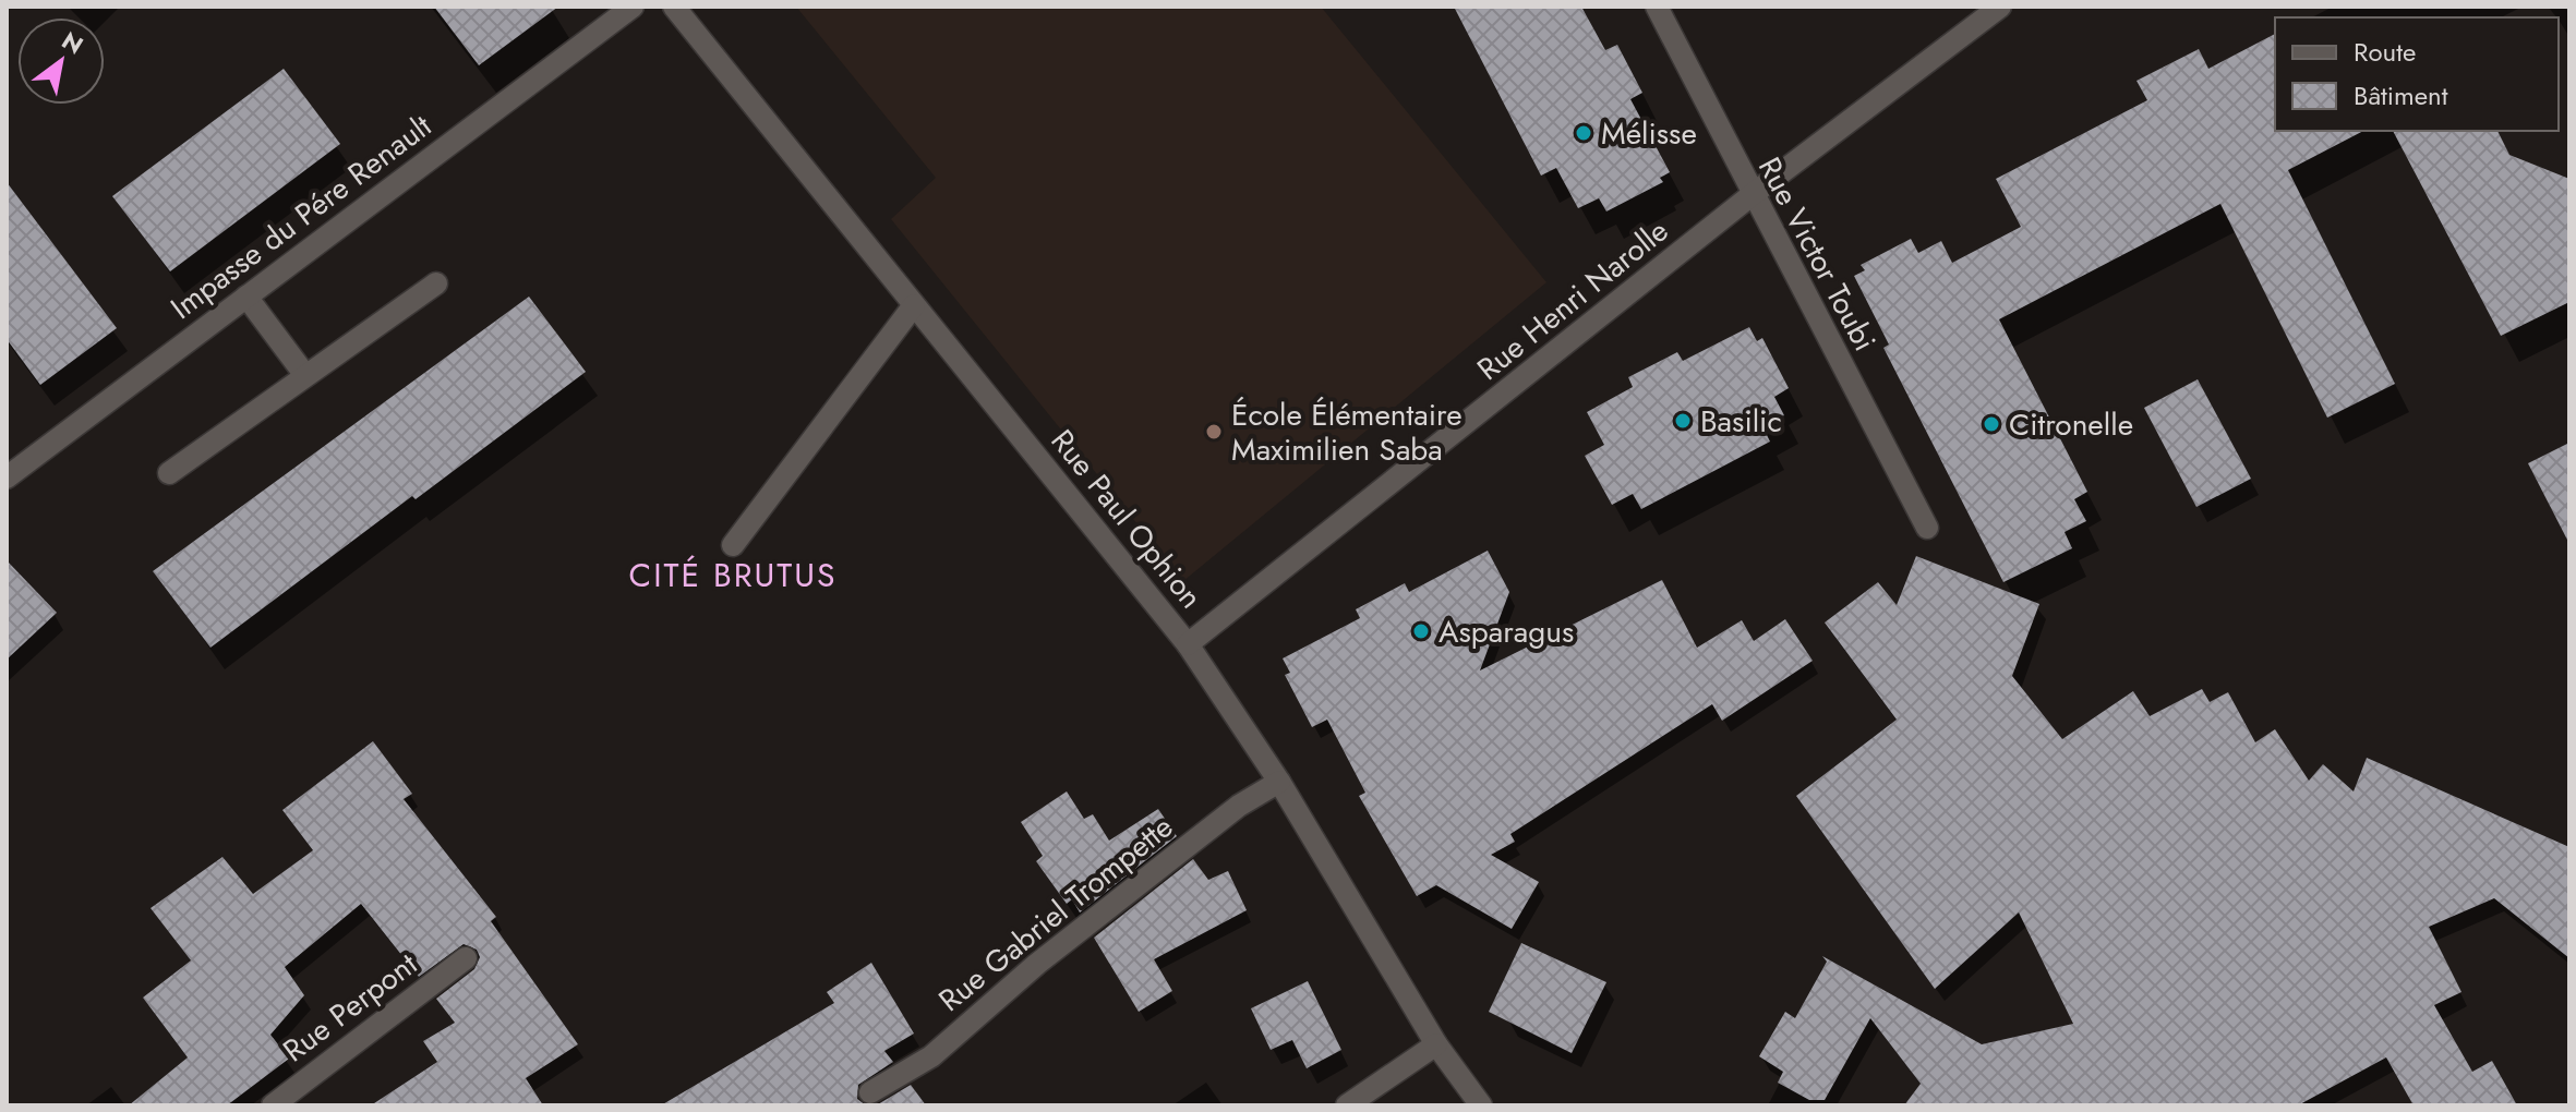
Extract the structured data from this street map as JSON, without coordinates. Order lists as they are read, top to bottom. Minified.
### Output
{"streets":{"street":["Impasse du Pére Renault","Rue Victor Toubi","Rue Henri Narolle","Rue Paul Ophion","Rue Gabriel Trompette","Rue Perpont"]},"crossings":[["Rue Victor Toubi","Rue Henri Narolle"],["Rue Henri Narolle","Rue Paul Ophion"],["Rue Paul Ophion","Rue Gabriel Trompette"]],"districts":["CITÉ BRUTUS"],"places":["Mélisse","Basilic","Citronelle","École Élémentaire Maximilien Saba","Asparagus"],"legend":["Route","Bâtiment"],"north":"top right"}
